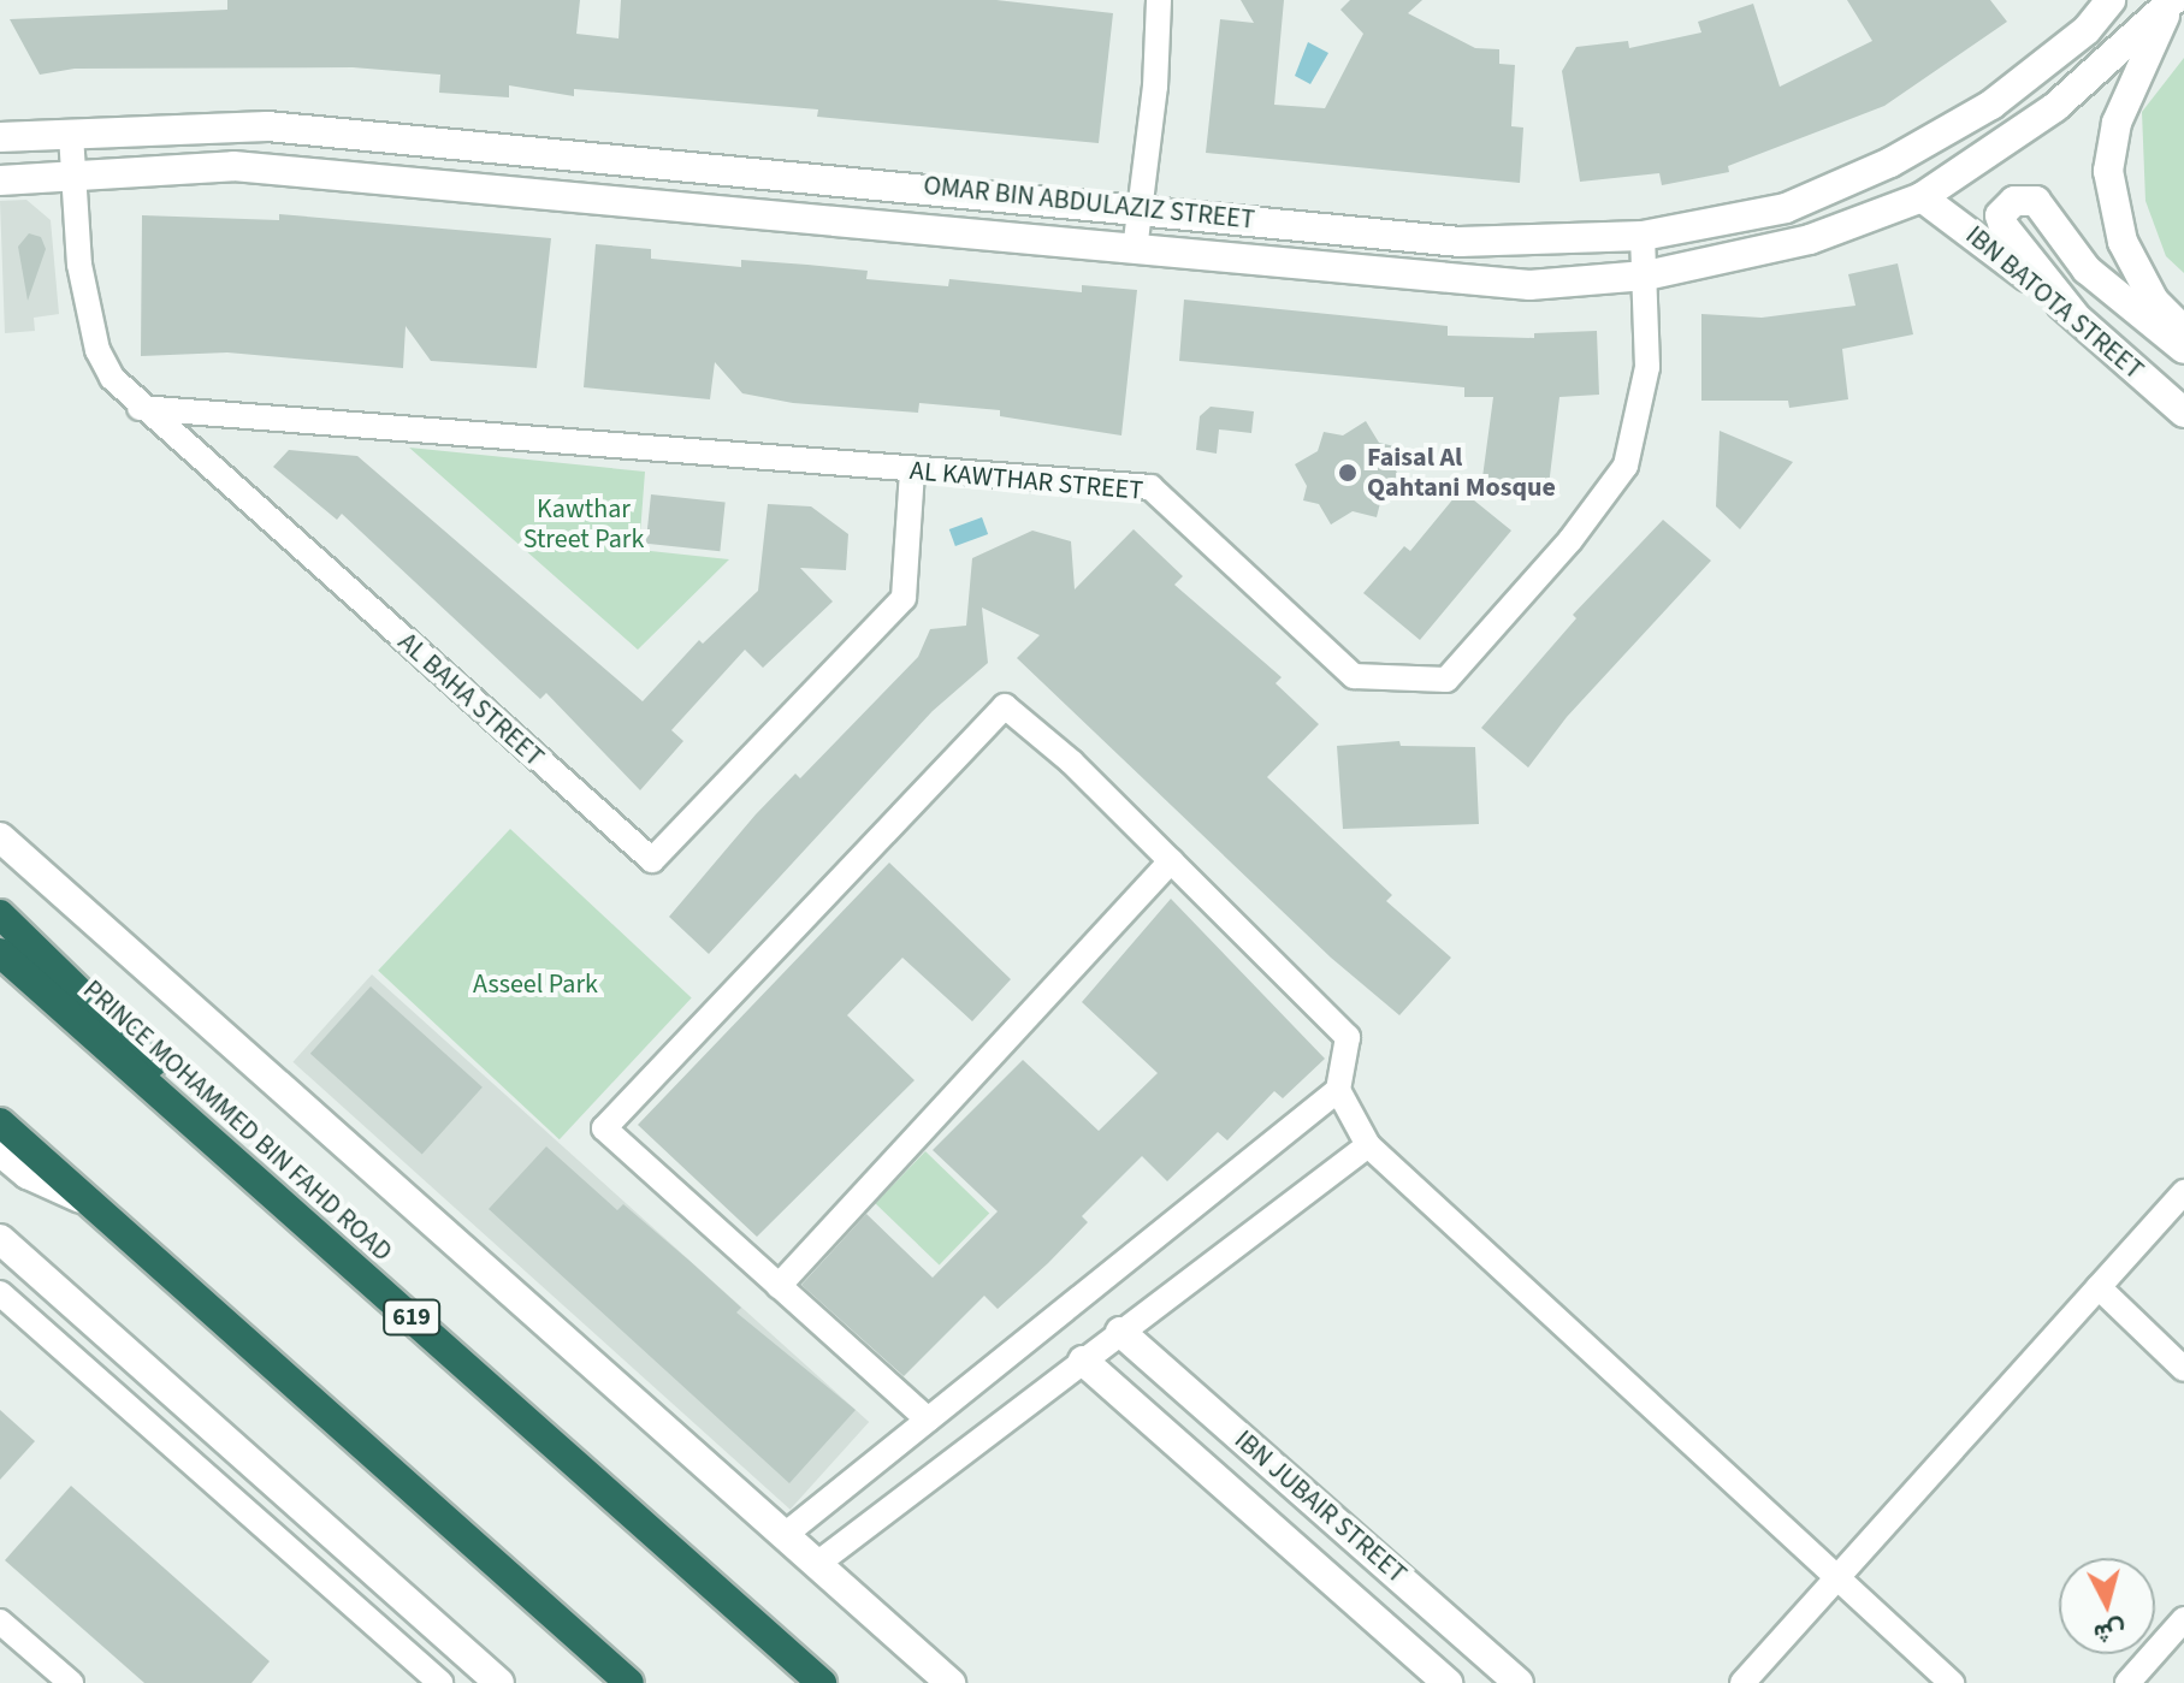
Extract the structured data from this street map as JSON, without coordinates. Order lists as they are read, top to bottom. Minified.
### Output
{"streets":{"highway":["PRINCE MOHAMMED BIN FAHD ROAD","619"],"street":["OMAR BIN ABDULAZIZ STREET","IBN BATOTA STREET","AL KAWTHAR STREET","AL BAHA STREET","IBN JUBAIR STREET"]},"crossings":[["OMAR BIN ABDULAZIZ STREET","AL KAWTHAR STREET"],["OMAR BIN ABDULAZIZ STREET","AL BAHA STREET"],["AL KAWTHAR STREET","AL BAHA STREET"]],"parks":["Kawthar Street Park","Asseel Park"],"places":["Faisal Al Qahtani Mosque"],"north":"bottom"}
